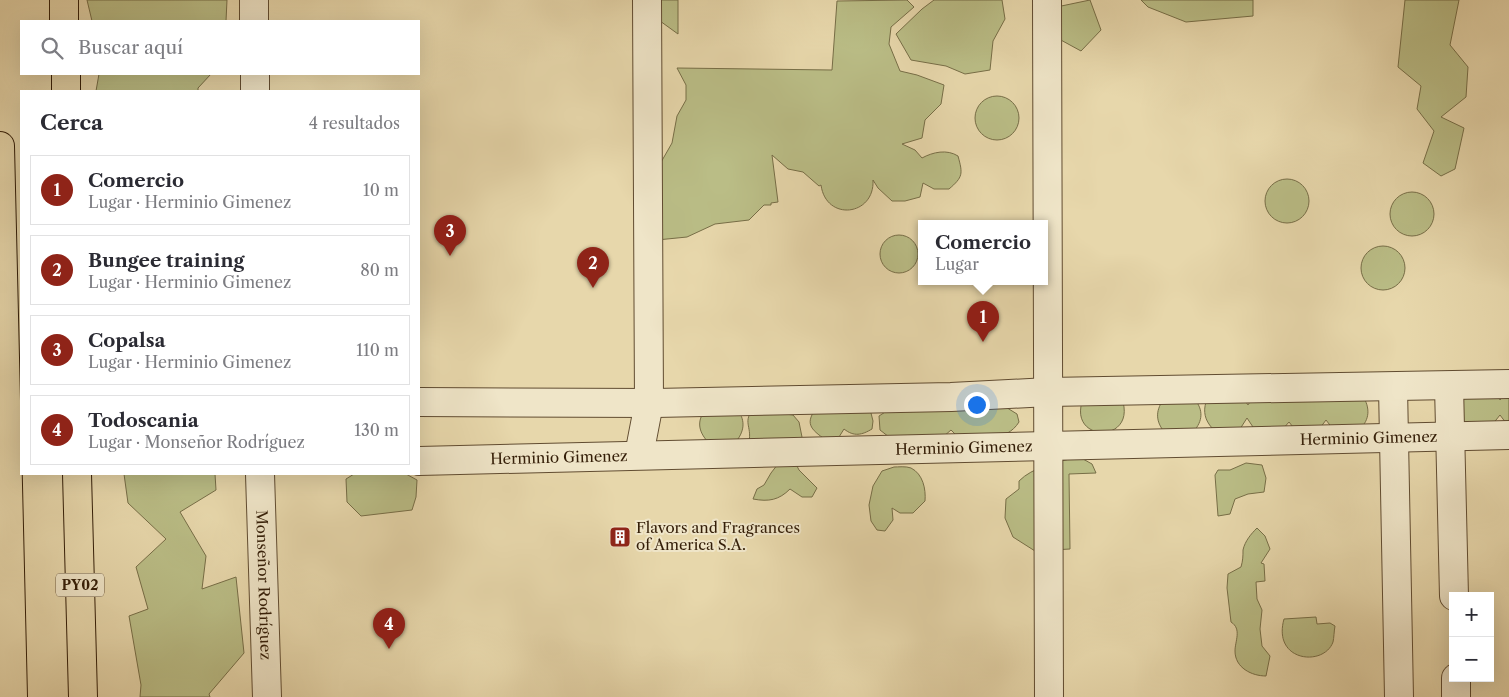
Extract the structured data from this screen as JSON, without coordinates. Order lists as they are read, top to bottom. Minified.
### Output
{"streets":{"highway":["PY02"],"street":["Herminio Gimenez","Monseñor Rodríguez"]},"places":{"building":["Flavors and Fragrances of America S.A."]},"page":{"search":"Buscar aquí","heading":["Cerca","4 resultados"],"list":[{"mark":"1","name":"Comercio","note":"Lugar · Herminio Gimenez","value":"10 m"},{"mark":"2","name":"Bungee training","note":"Lugar · Herminio Gimenez","value":"80 m"},{"mark":"3","name":"Copalsa","note":"Lugar · Herminio Gimenez","value":"110 m"},{"mark":"4","name":"Todoscania","note":"Lugar · Monseñor Rodríguez","value":"130 m"}],"pins":["3","2","1","4"],"popup":["Comercio","Lugar"],"map_buttons":["+","−"]}}
